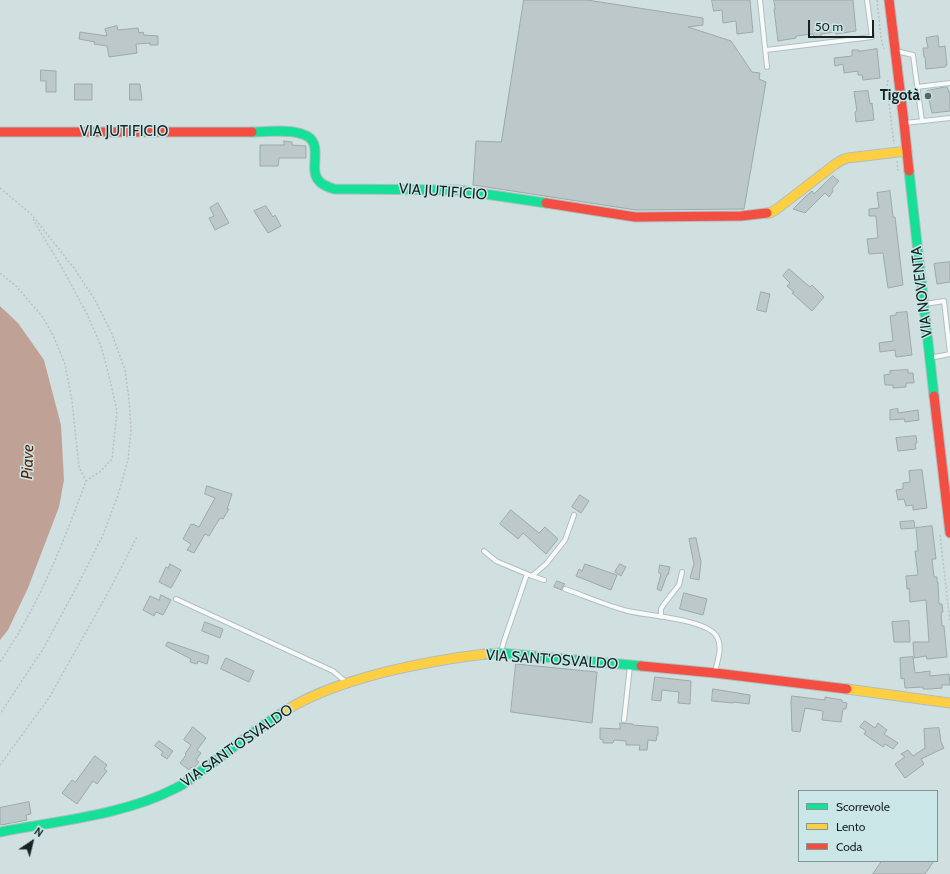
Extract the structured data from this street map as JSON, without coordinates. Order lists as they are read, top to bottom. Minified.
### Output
{"streets":{"street":["VIA JUTIFICIO","VIA NOVENTA","VIA SANT'OSVALDO"]},"crossings":[["VIA JUTIFICIO","VIA NOVENTA"]],"water":["Piave"],"places":["Tigotà"],"legend":["Scorrevole","Lento","Coda"],"scale_bar":"50 m","north":"top right"}
